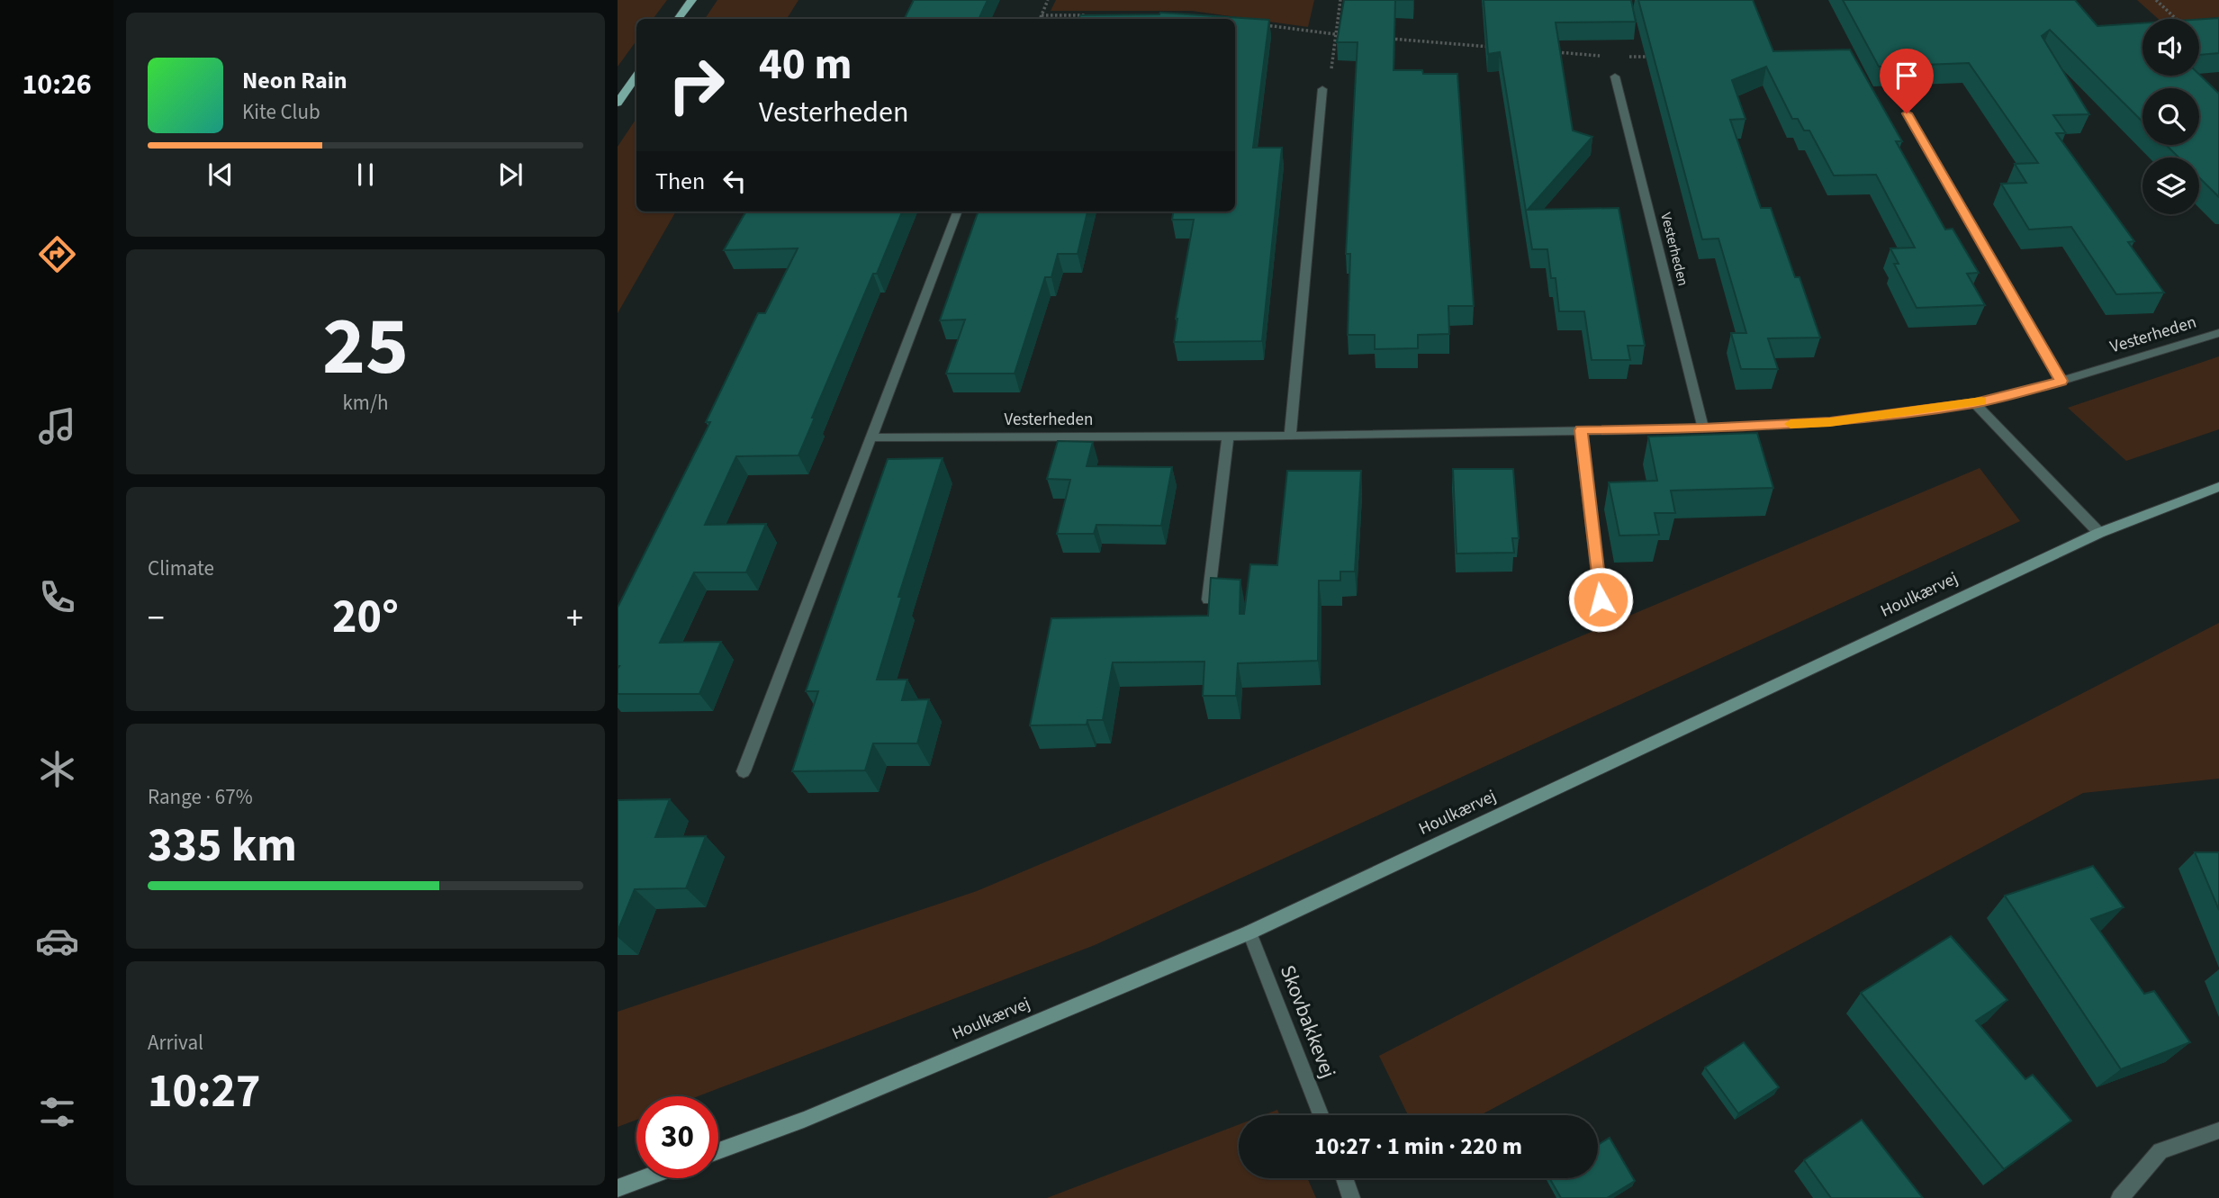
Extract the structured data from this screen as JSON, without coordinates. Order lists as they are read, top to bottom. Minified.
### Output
{"streets":{"street":["Vesterheden","Houlkærvej","Skovbakkevej"]},"crossings":[["Houlkærvej","Skovbakkevej"]],"page":{"tabs":"10:26","turn":["40 m","Vesterheden"],"song":["Neon Rain","Kite Club"],"then":"Then","tile":[["25","km/h"],"Climate",["Range · 67%","335 km"],["Arrival","10:27"]],"heat":["−","20°","+"],"limit":"30","trip":"10:27 · 1 min · 220 m"}}
